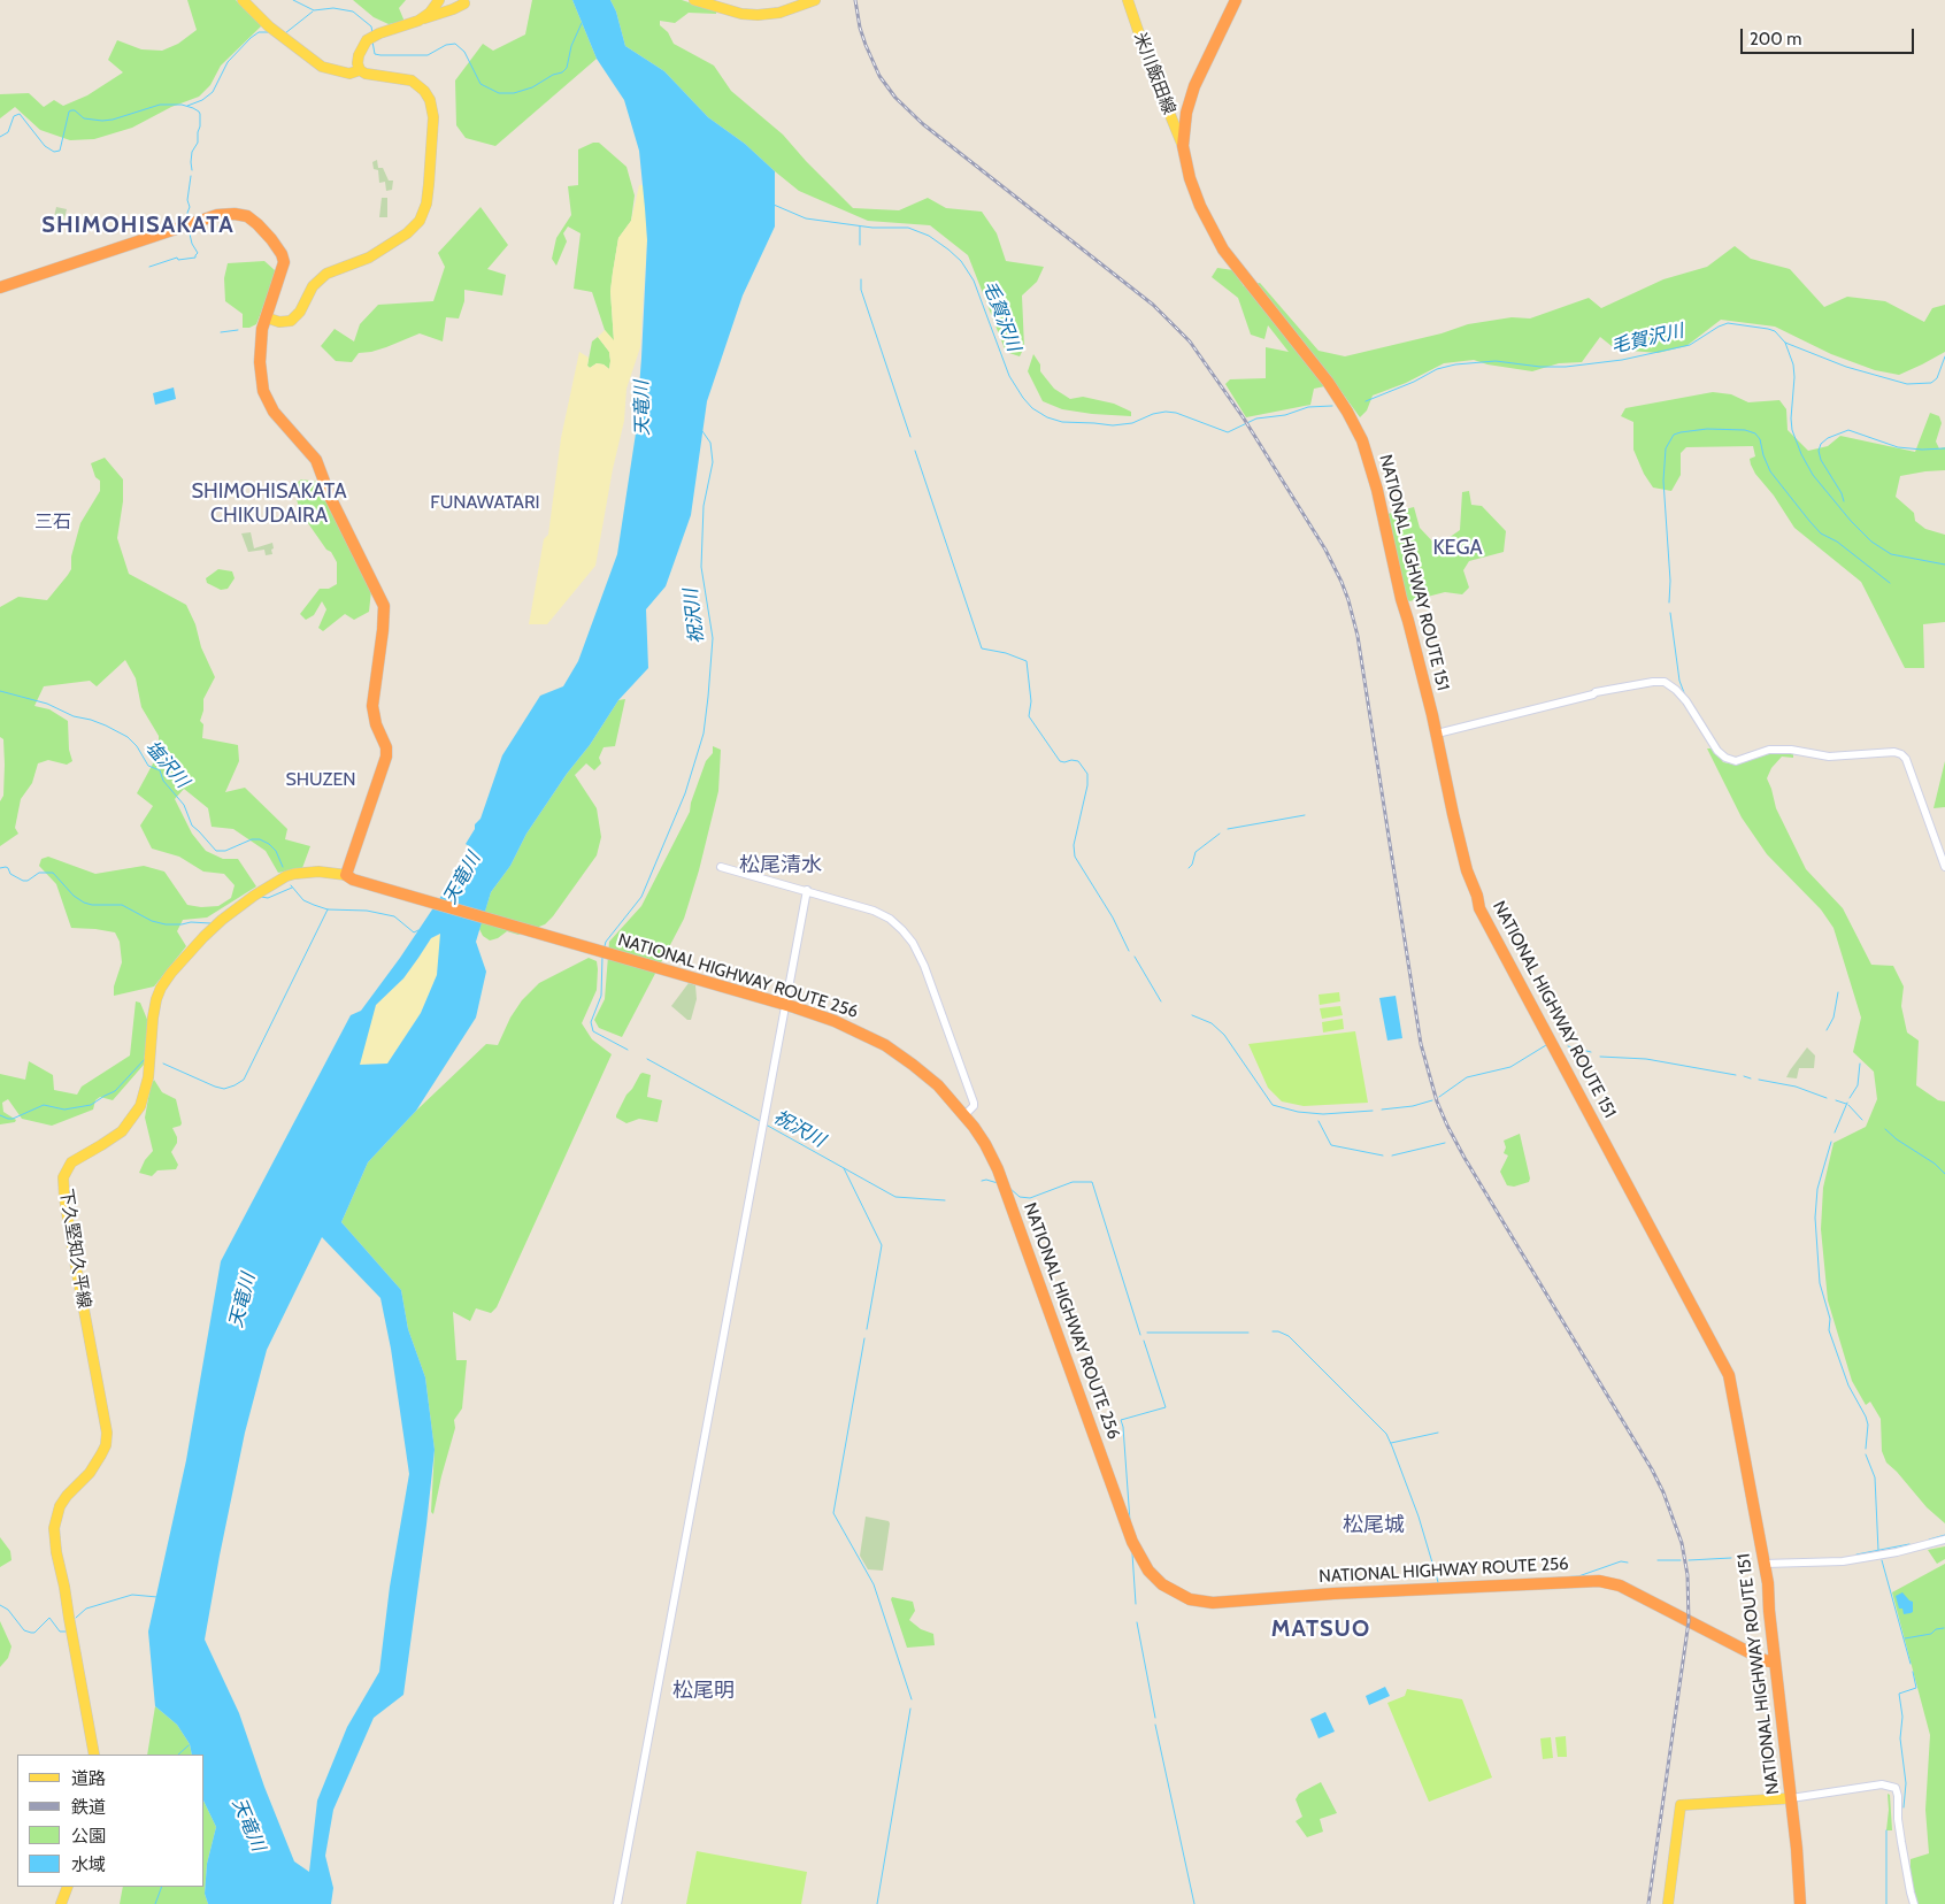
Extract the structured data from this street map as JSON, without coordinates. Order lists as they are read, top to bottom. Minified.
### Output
{"streets":{"highway":["NATIONAL HIGHWAY ROUTE 151","NATIONAL HIGHWAY ROUTE 256"],"main road":["米川飯田線","下久堅知久平線"]},"crossings":[["米川飯田線","NATIONAL HIGHWAY ROUTE 151"],["NATIONAL HIGHWAY ROUTE 151","NATIONAL HIGHWAY ROUTE 256"],["NATIONAL HIGHWAY ROUTE 256","下久堅知久平線"]],"districts":["SHIMOHISAKATA","SHIMOHISAKATA CHIKUDAIRA","FUNAWATARI","三石","KEGA","SHUZEN","松尾清水","松尾城","MATSUO","松尾明"],"water":["毛賀沢川","天竜川","祝沢川","塩沢川"],"legend":["道路","鉄道","公園","水域"],"scale_bar":"200 m"}
